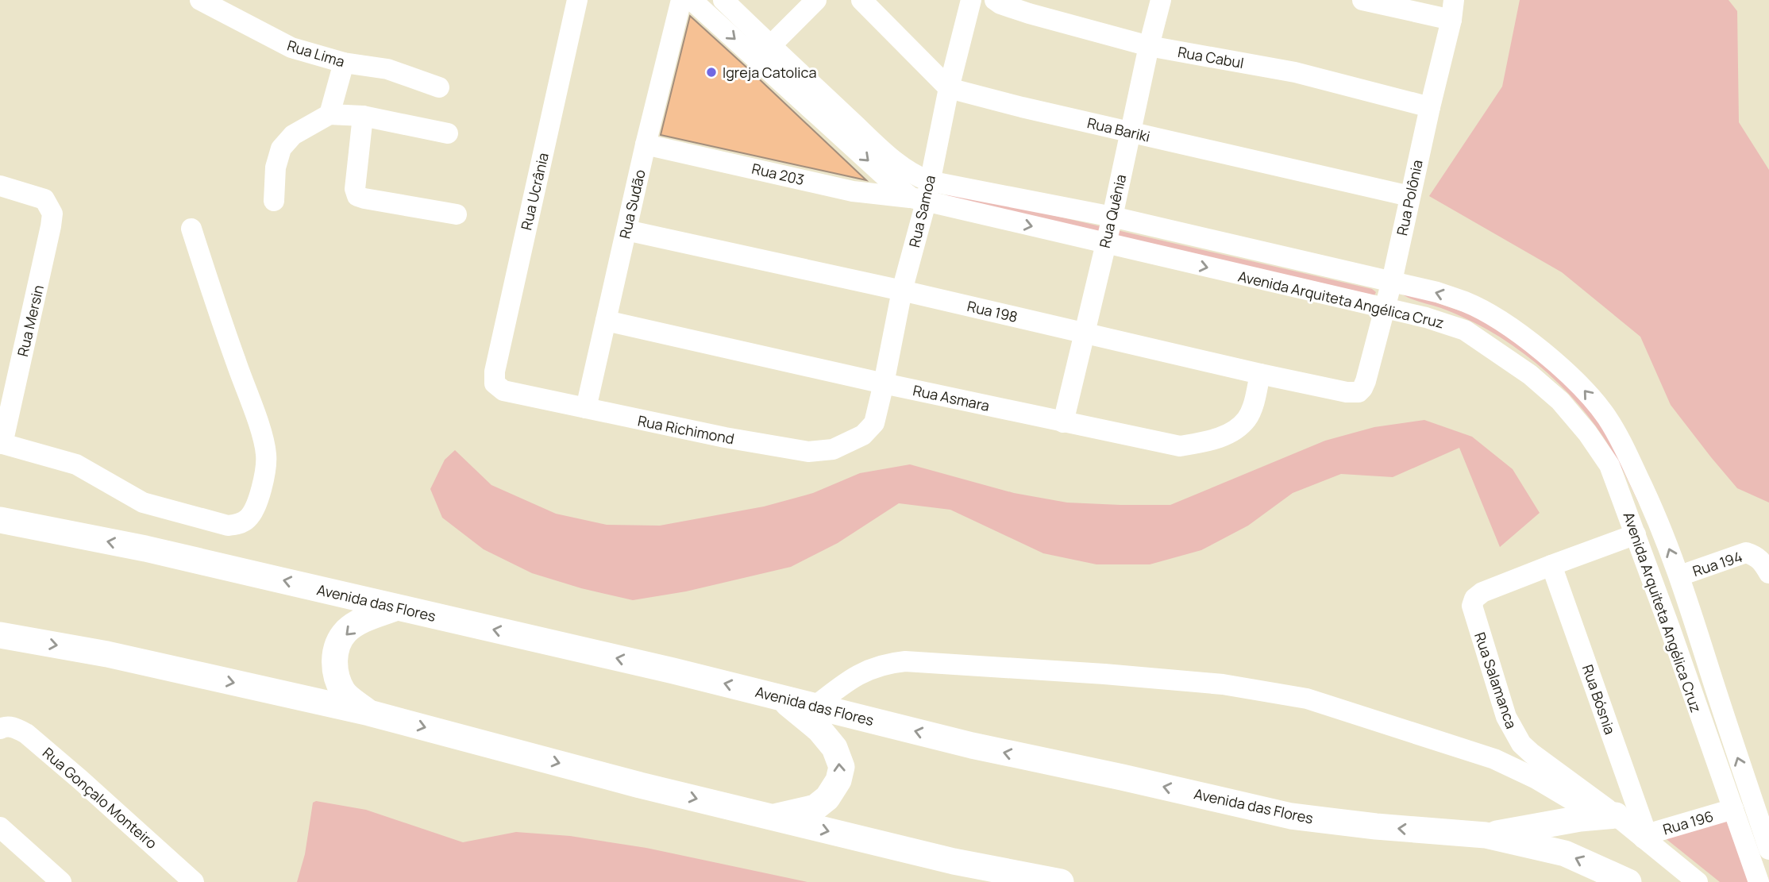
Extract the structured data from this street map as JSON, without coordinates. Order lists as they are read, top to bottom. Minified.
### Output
{"streets":{"main road":["Avenida das Flores"],"street":["Rua Lima","Rua Cabul","Rua Bariki","Rua 203","Rua Ucrânia","Rua Polônia","Rua Sudão","Rua Samoa","Rua Quênia","Avenida Arquiteta Angélica Cruz","Rua 198","Rua Mersin","Rua Asmara","Rua Richimond","Rua 194","Rua Salamanca","Rua Bósnia","Rua Gonçalo Monteiro","Rua 196"]},"crossings":[["Rua Cabul","Rua Polônia"],["Rua Cabul","Rua Quênia"],["Rua Bariki","Rua Polônia"],["Rua Bariki","Rua Samoa"],["Rua Bariki","Rua Quênia"],["Rua 203","Rua Sudão"],["Rua 203","Rua Samoa"],["Rua 203","Avenida Arquiteta Angélica Cruz"],["Rua Ucrânia","Rua Richimond"],["Rua Polônia","Avenida Arquiteta Angélica Cruz"],["Rua Polônia","Rua 198"],["Rua Sudão","Rua 198"],["Rua Sudão","Rua Asmara"],["Rua Sudão","Rua Richimond"],["Rua Samoa","Avenida Arquiteta Angélica Cruz"],["Rua Samoa","Rua 198"],["Rua Samoa","Rua Asmara"],["Rua Samoa","Rua Richimond"],["Rua Quênia","Avenida Arquiteta Angélica Cruz"],["Rua Quênia","Rua 198"],["Rua Quênia","Rua Asmara"],["Avenida Arquiteta Angélica Cruz","Rua 194"],["Avenida Arquiteta Angélica Cruz","Rua Salamanca"],["Avenida Arquiteta Angélica Cruz","Rua 196"],["Rua 198","Rua Asmara"],["Rua Salamanca","Rua Bósnia"],["Rua Salamanca","Rua 196"],["Rua Bósnia","Rua 196"]],"places":["Igreja Catolica"]}
